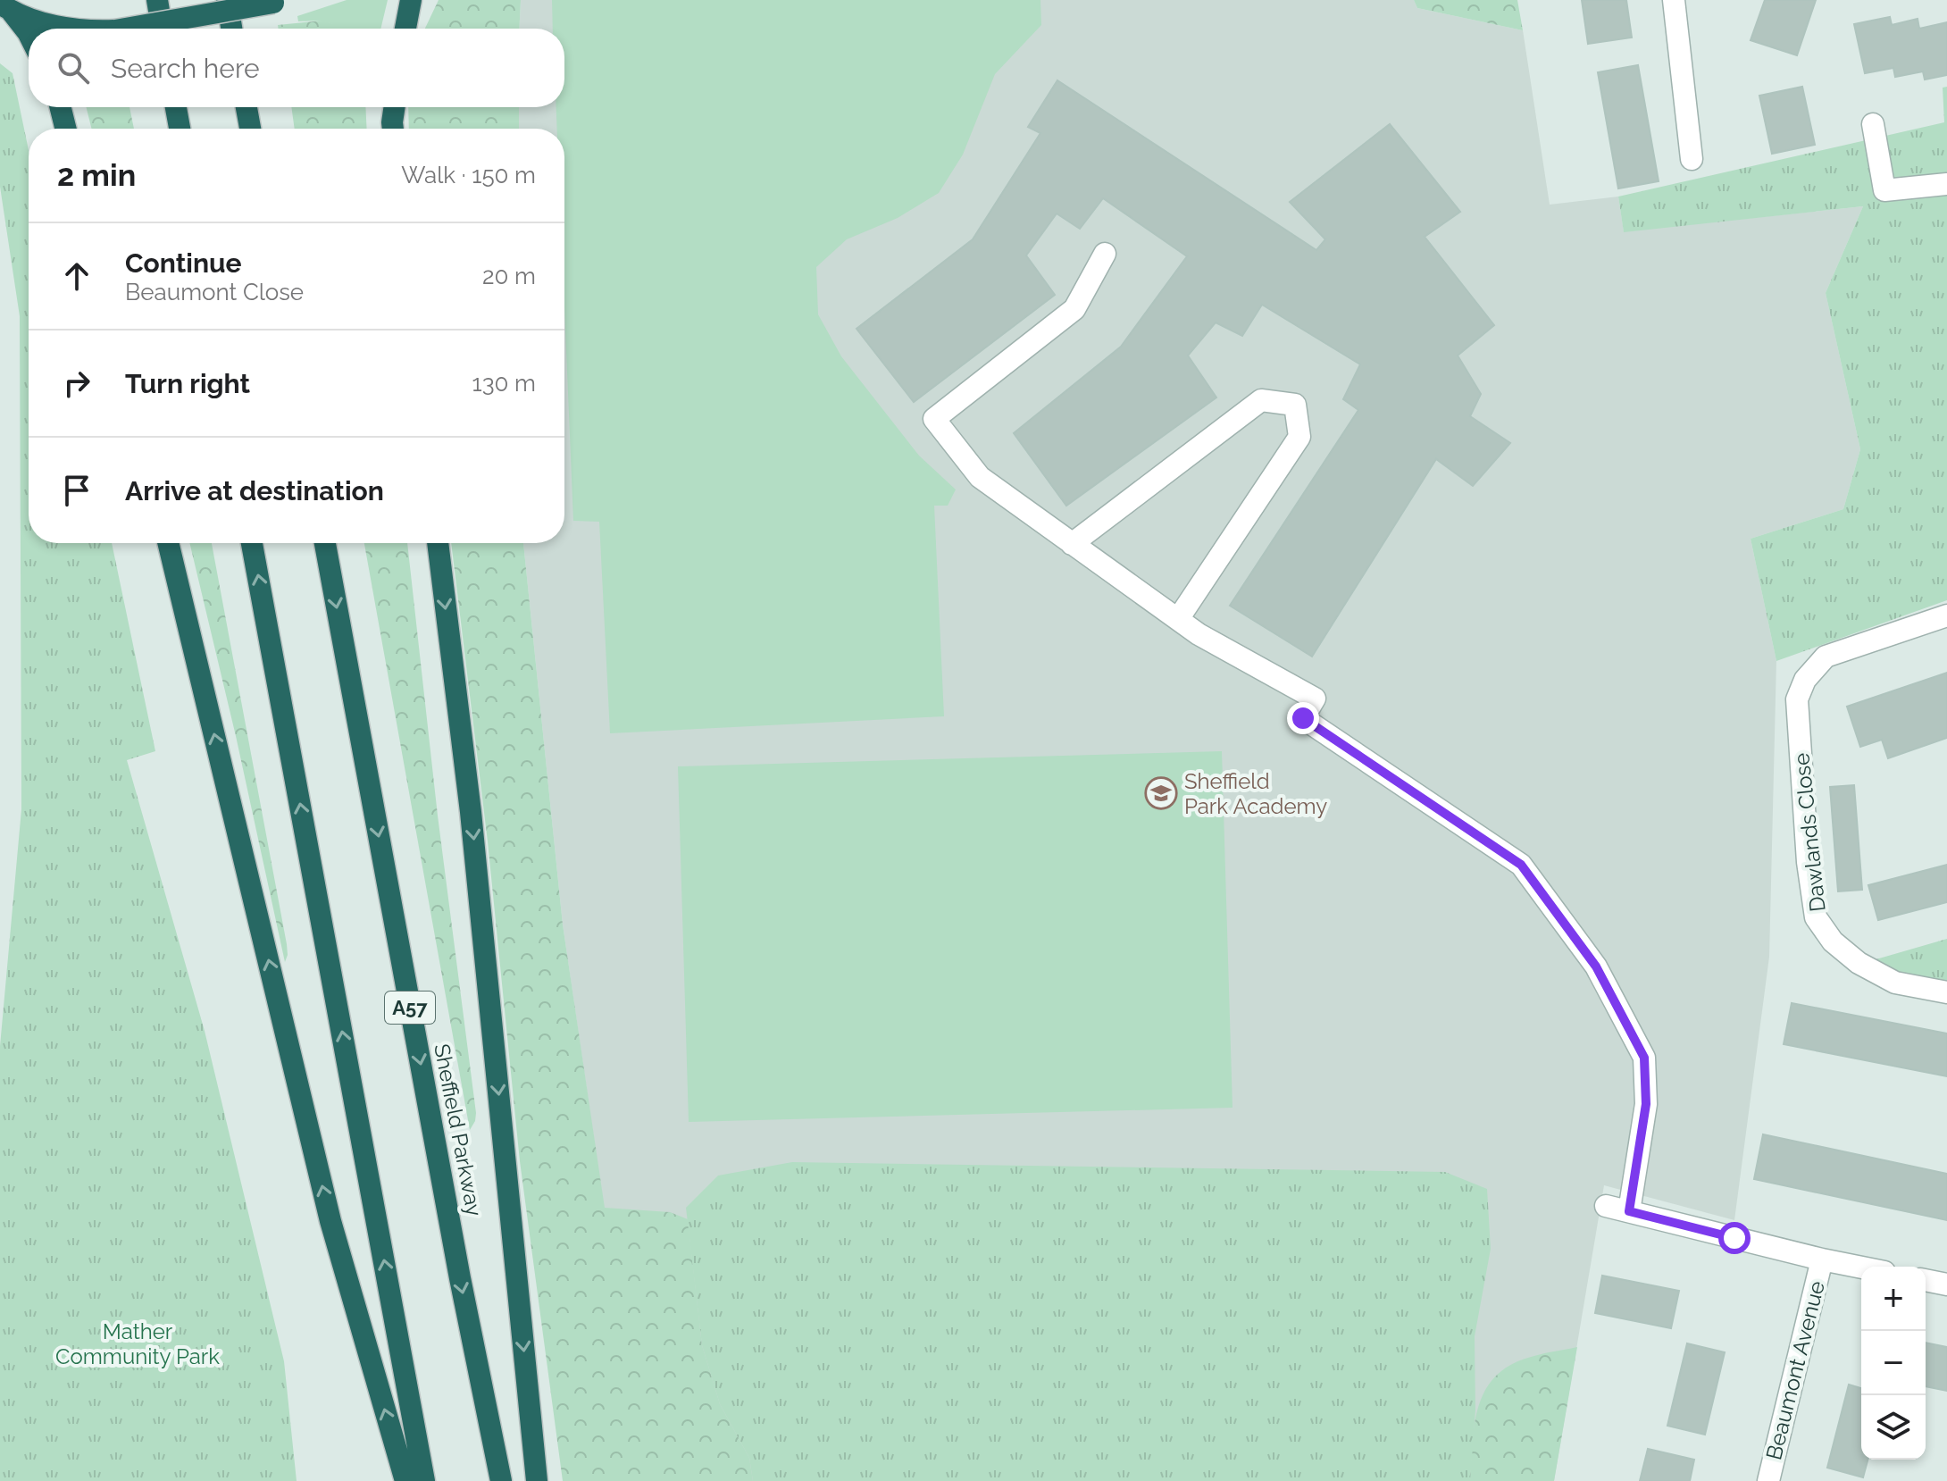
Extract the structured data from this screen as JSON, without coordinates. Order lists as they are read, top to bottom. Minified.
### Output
{"streets":{"highway":["A57","Sheffield Parkway"],"street":["Dawlands Close","Beaumont Avenue"]},"parks":["Mather Community Park"],"places":{"school or university":["Sheffield Park Academy"]},"page":{"search":"Search here","heading":["2 min","Walk · 150 m"],"list":[["Continue","Beaumont Close","20 m"],["Turn right","130 m"],"Arrive at destination"],"map_buttons":["+","−"]}}
